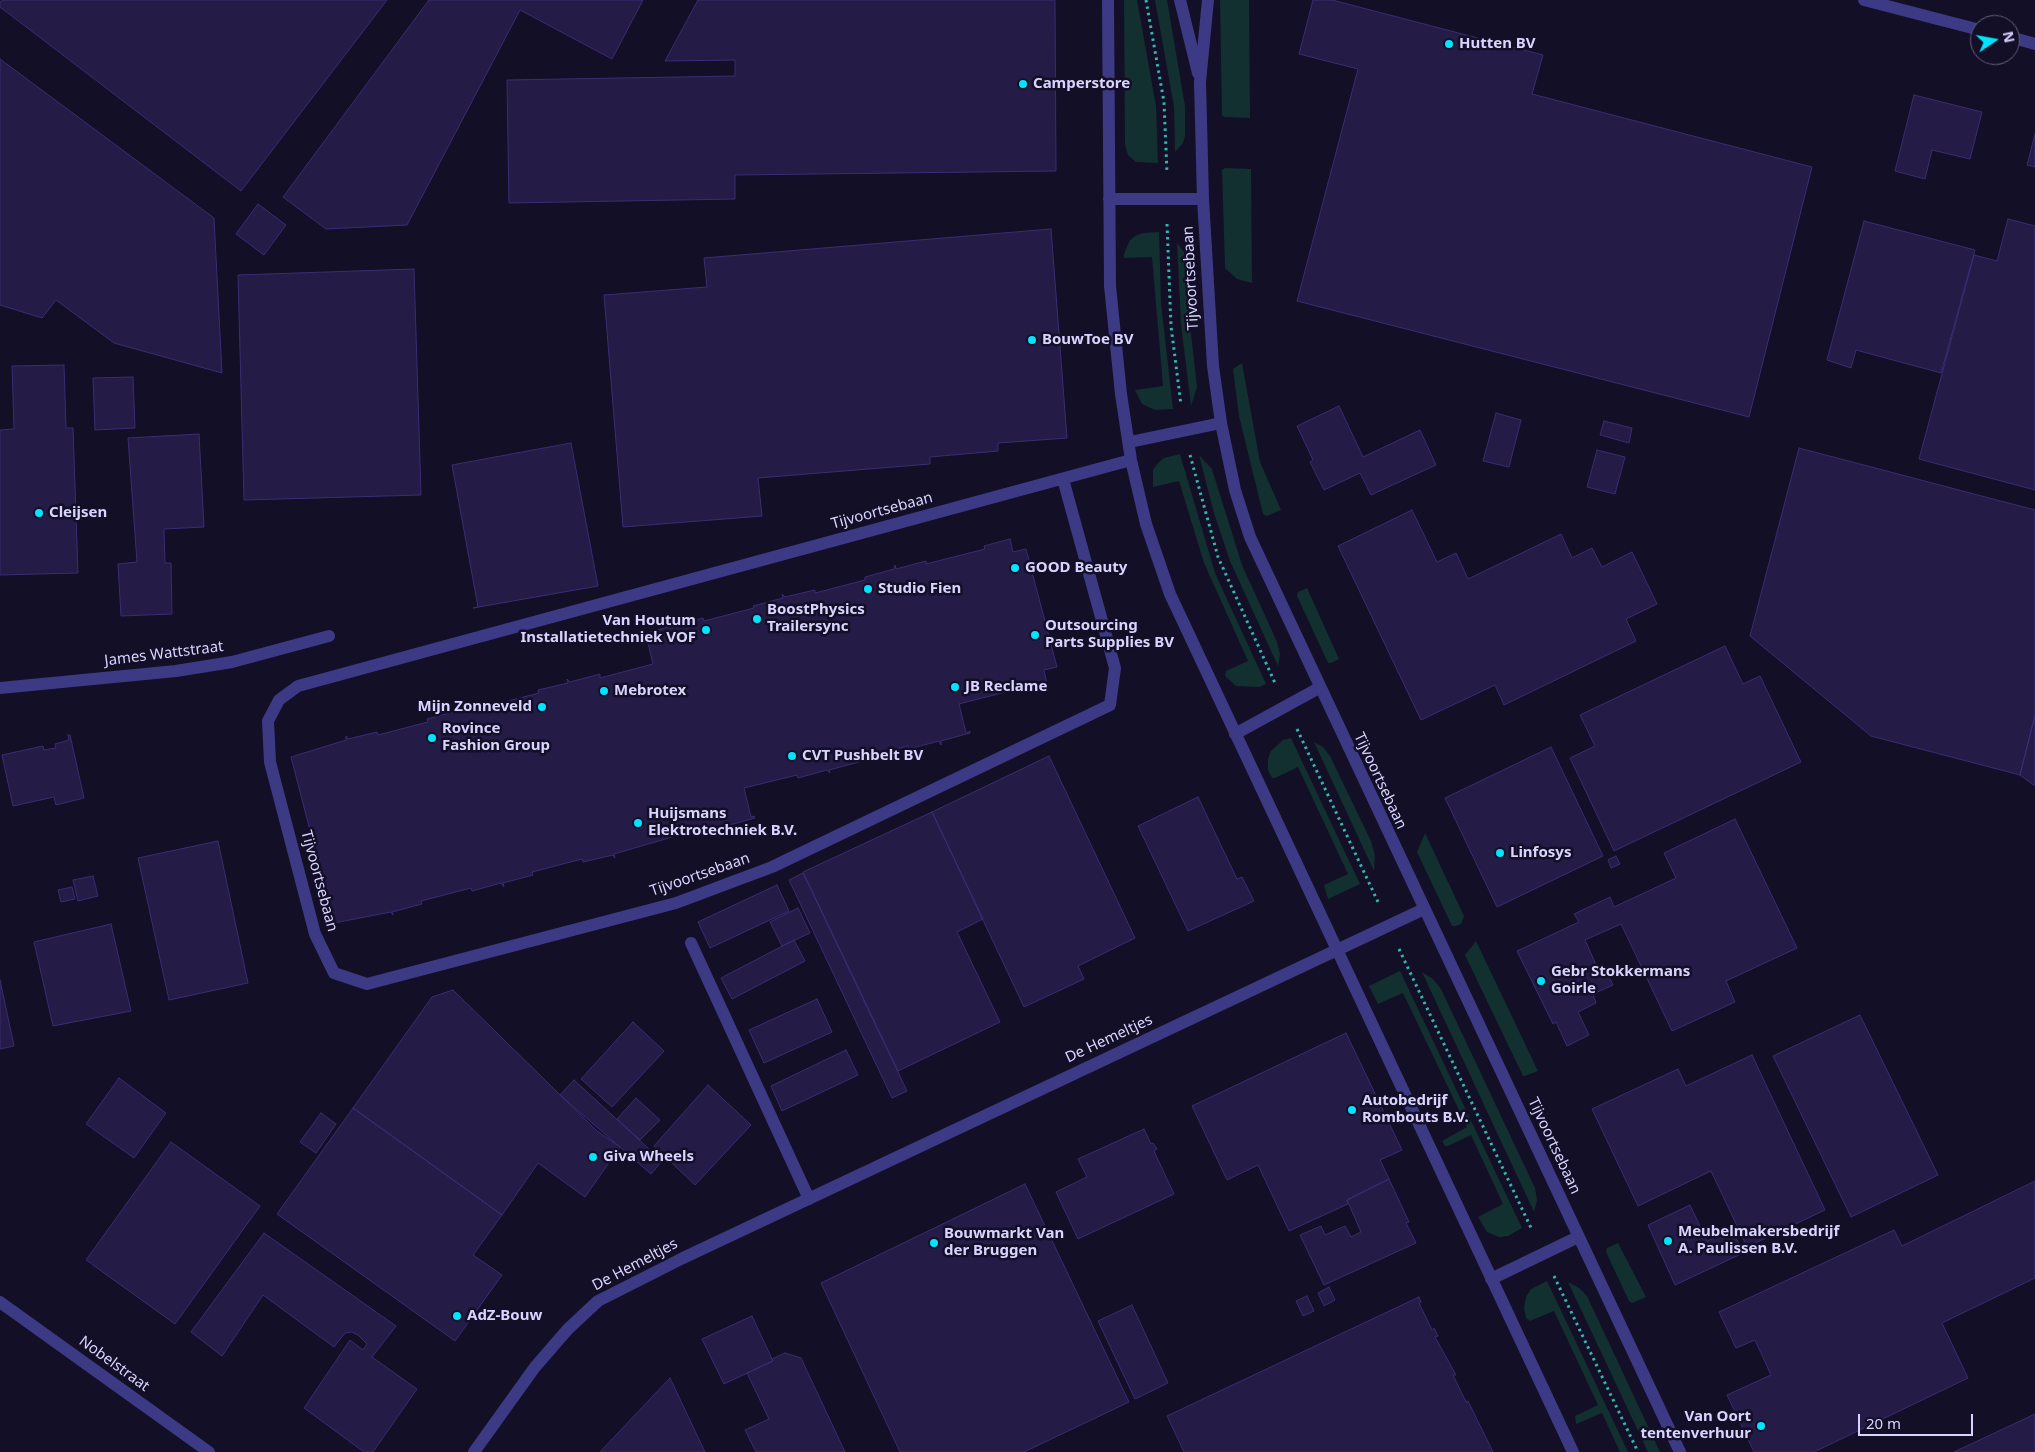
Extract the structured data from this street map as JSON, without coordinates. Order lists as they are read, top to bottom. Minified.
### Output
{"streets":{"street":["Tijvoortsebaan","James Wattstraat","De Hemeltjes","Nobelstraat"]},"crossings":[["Tijvoortsebaan","De Hemeltjes"]],"places":["Hutten BV","Camperstore","BouwToe BV","Cleijsen","GOOD Beauty","Studio Fien","BoostPhysics Trailersync","Van Houtum Installatietechniek VOF","Outsourcing Parts Supplies BV","JB Reclame","Mebrotex","Mijn Zonneveld","Rovince Fashion Group","CVT Pushbelt BV","Huijsmans Elektrotechniek B.V.","Linfosys","Gebr Stokkermans Goirle","Autobedrijf Rombouts B.V.","Giva Wheels","Meubelmakersbedrijf A. Paulissen B.V.","Bouwmarkt Van der Bruggen","AdZ-Bouw","Van Oort tentenverhuur"],"scale_bar":"20 m","north":"right"}
